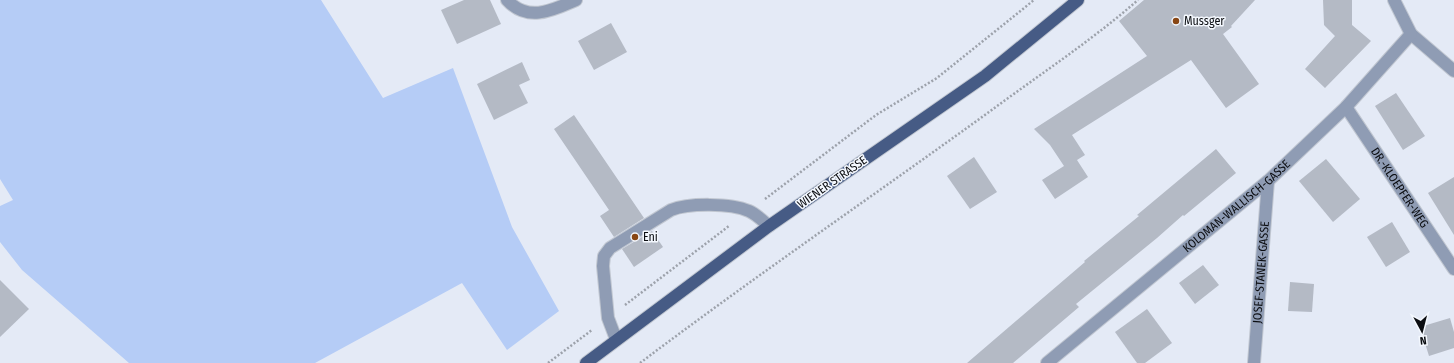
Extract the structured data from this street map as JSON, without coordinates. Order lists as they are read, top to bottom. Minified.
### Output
{"streets":{"main road":["WIENER STRASSE"],"street":["DR.-KLOEPFER-WEG","KOLOMAN-WALLISCH-GASSE","JOSEF-STANEK-GASSE"]},"crossings":[["DR.-KLOEPFER-WEG","KOLOMAN-WALLISCH-GASSE"],["KOLOMAN-WALLISCH-GASSE","JOSEF-STANEK-GASSE"]],"places":["Mussger","Eni"],"north":"bottom"}
